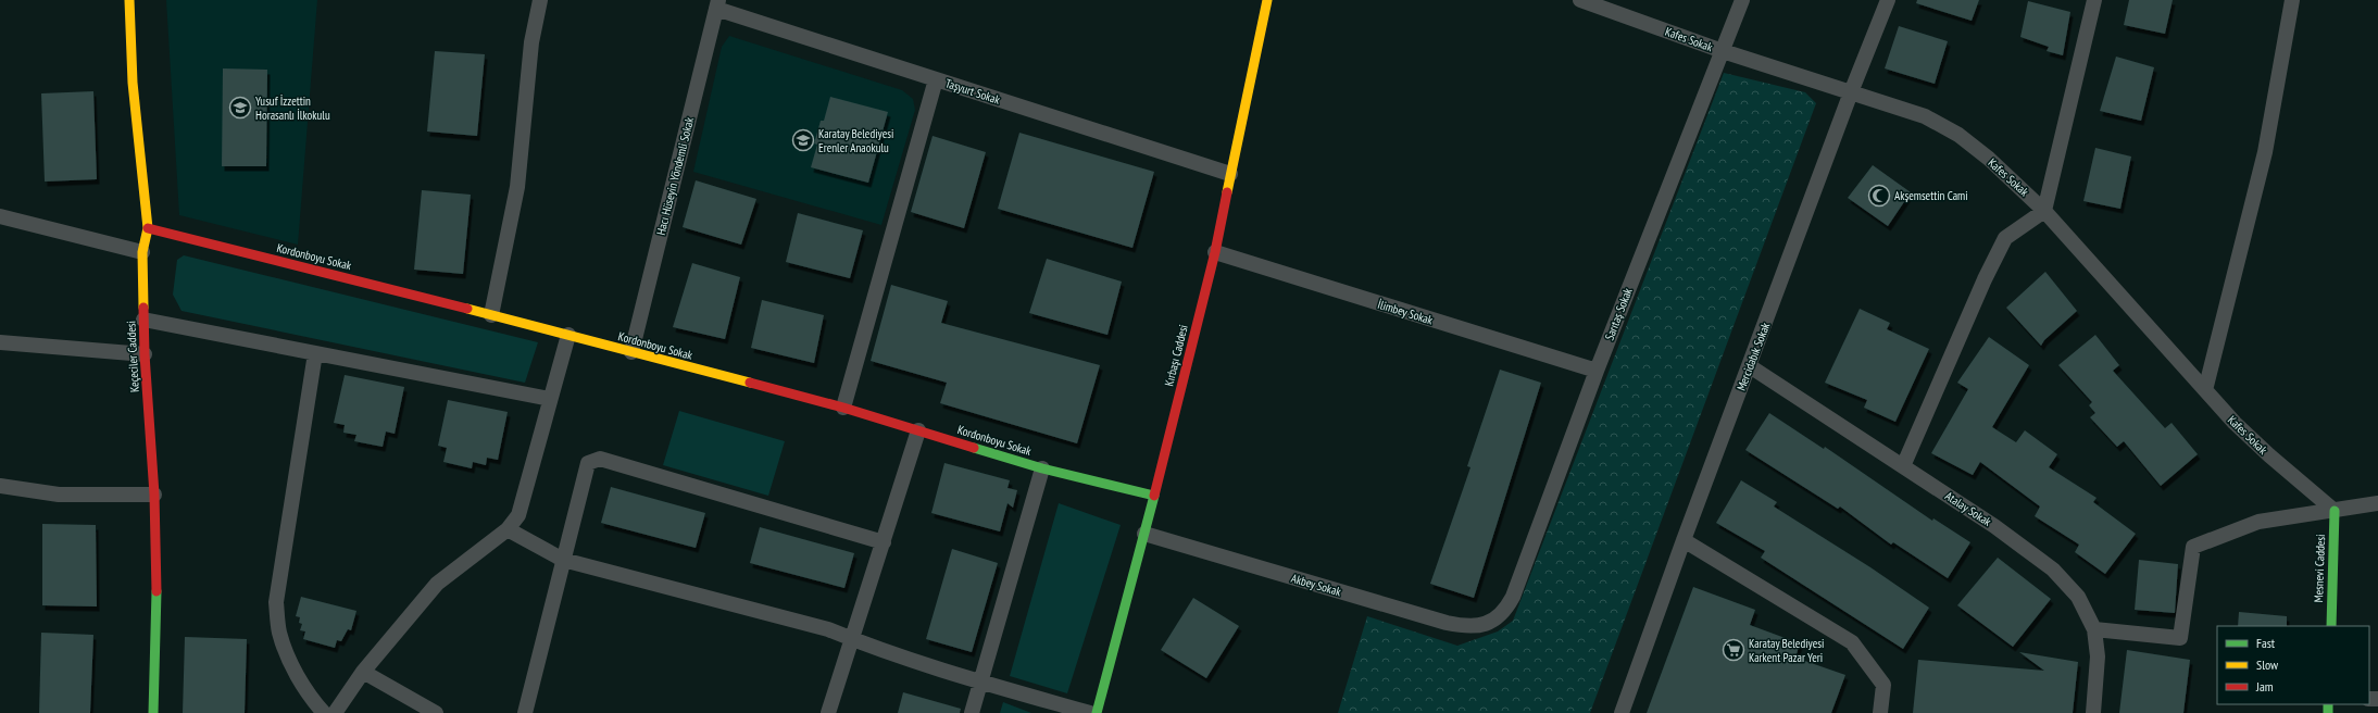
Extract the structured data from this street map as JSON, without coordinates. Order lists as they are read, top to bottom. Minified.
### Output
{"streets":{"street":["Kafes Sokak","Taşyurt Sokak","Hacı Hüseyin Yöndemli Sokak","Kordonboyu Sokak","İlimbey Sokak","Sarıtaş Sokak","Kırbaşı Caddesi","Keçeciler Caddesi","Mercidabık Sokak","Atalay Sokak","Mesnevi Caddesi","Akbey Sokak"]},"crossings":[["Kafes Sokak","Sarıtaş Sokak"],["Kafes Sokak","Mercidabık Sokak"],["Kafes Sokak","Mesnevi Caddesi"],["Taşyurt Sokak","Hacı Hüseyin Yöndemli Sokak"],["Taşyurt Sokak","Kırbaşı Caddesi"],["Hacı Hüseyin Yöndemli Sokak","Kordonboyu Sokak"],["Kordonboyu Sokak","Kırbaşı Caddesi"],["Kordonboyu Sokak","Keçeciler Caddesi"],["İlimbey Sokak","Sarıtaş Sokak"],["İlimbey Sokak","Kırbaşı Caddesi"],["Sarıtaş Sokak","Akbey Sokak"],["Kırbaşı Caddesi","Akbey Sokak"],["Mercidabık Sokak","Atalay Sokak"]],"places":{"school or university":["Yusuf İzzettin Horasanlı İlkokulu","Karatay Belediyesi Erenler Anaokulu"],"mosque":["Akşemsettin Cami"],"supermarket":["Karatay Belediyesi Karkent Pazar Yeri"]},"legend":["Fast","Slow","Jam"]}
